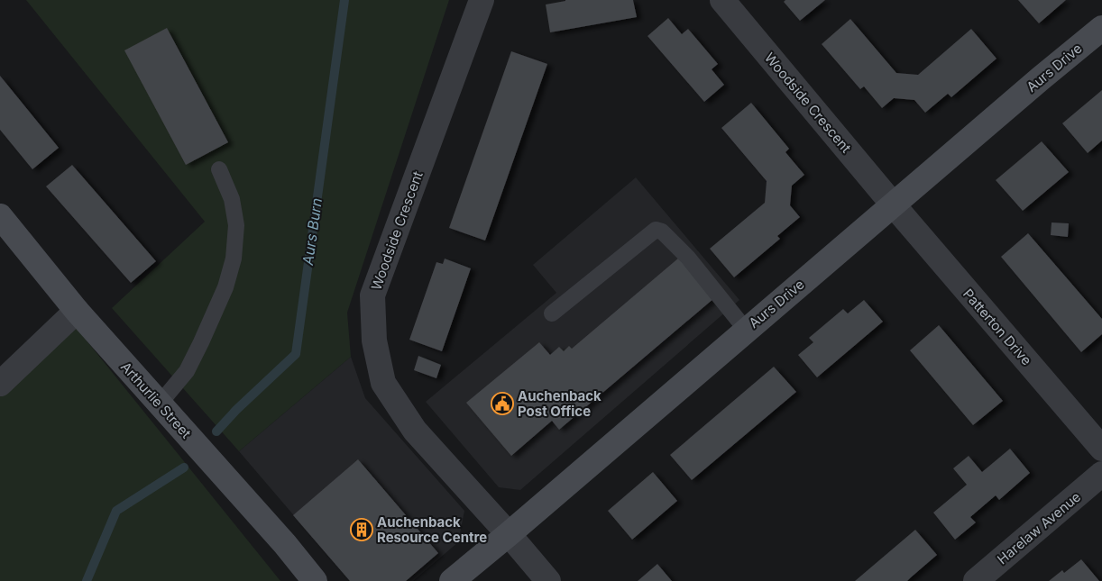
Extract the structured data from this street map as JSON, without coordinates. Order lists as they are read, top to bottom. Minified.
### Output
{"streets":{"street":["Aurs Drive","Woodside Crescent","Patterton Drive","Arthurlie Street","Harelaw Avenue"]},"crossings":[["Aurs Drive","Woodside Crescent"],["Aurs Drive","Patterton Drive"],["Woodside Crescent","Patterton Drive"]],"water":["Aurs Burn"],"places":{"public building":["Auchenback Post Office"],"building":["Auchenback Resource Centre"]}}
